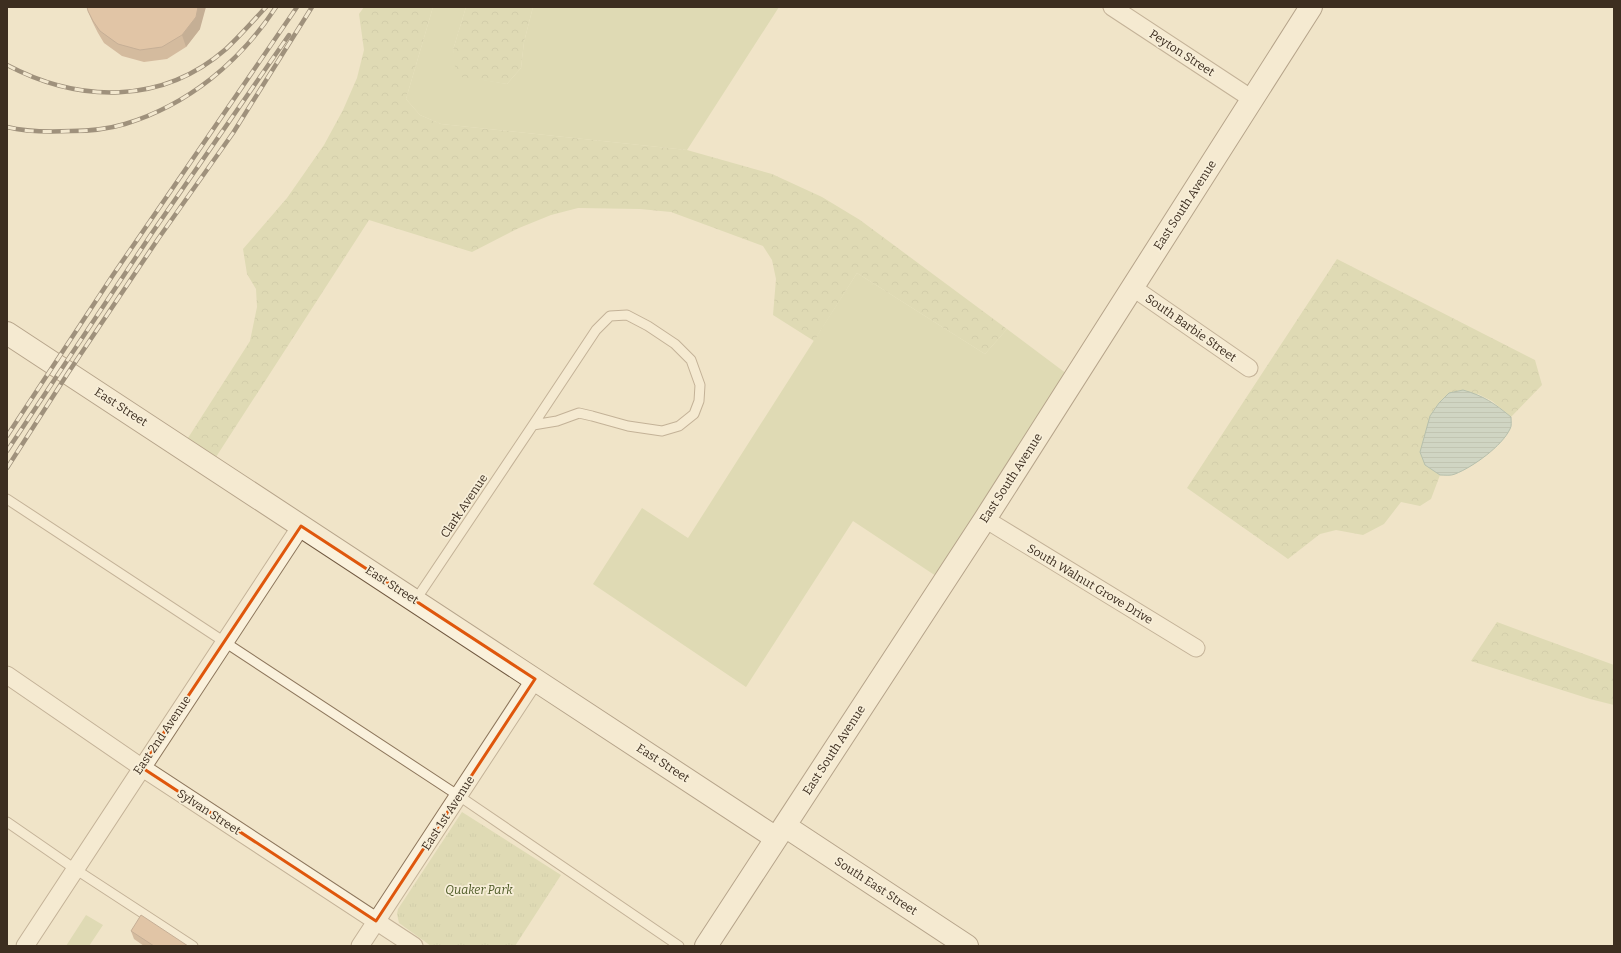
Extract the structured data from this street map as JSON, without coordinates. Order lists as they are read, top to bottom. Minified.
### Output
{"streets":{"street":["Peyton Street","East South Avenue","South Barbie Street","East Street","South Walnut Grove Drive","East 2nd Avenue","Sylvan Street","East 1st Avenue","South East Street"],"lane":["Clark Avenue"]},"crossings":[["Peyton Street","East South Avenue"],["East South Avenue","South Barbie Street"],["East South Avenue","East Street"],["East South Avenue","South Walnut Grove Drive"],["East South Avenue","South East Street"],["East Street","Clark Avenue"],["East Street","East 2nd Avenue"],["East Street","East 1st Avenue"],["East Street","South East Street"],["East 2nd Avenue","Sylvan Street"],["Sylvan Street","East 1st Avenue"]],"parks":["Quaker Park"]}
